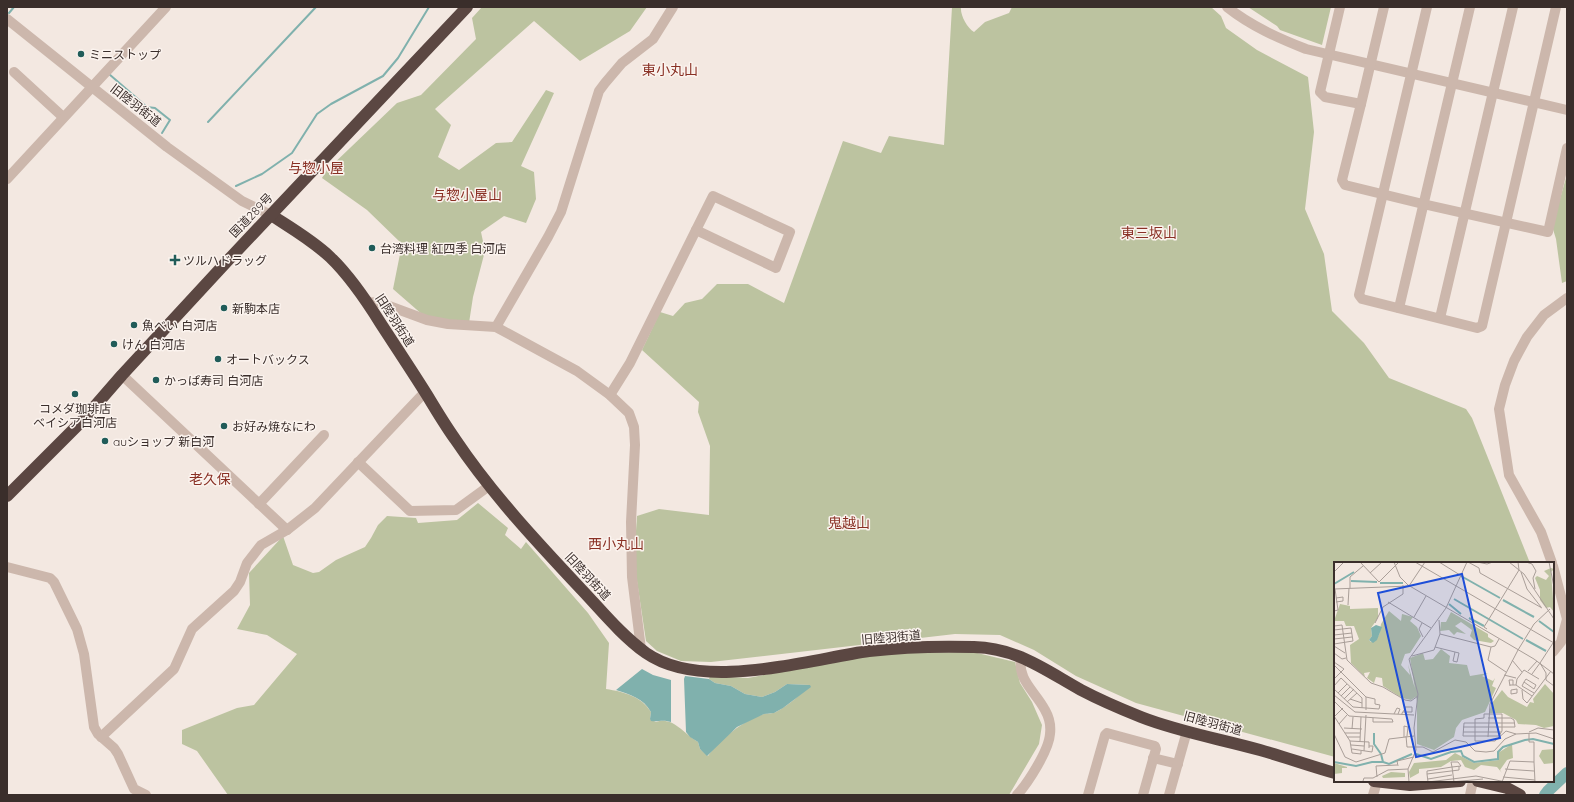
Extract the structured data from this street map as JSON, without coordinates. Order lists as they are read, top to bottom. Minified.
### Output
{"streets":{"highway":["旧陸羽街道","国道289号"]},"crossings":[["旧陸羽街道","国道289号"]],"districts":["東小丸山","与惣小屋","与惣小屋山","東三坂山","老久保","鬼越山","西小丸山"],"places":{"other":["ミニストップ","台湾料理 紅四季 白河店","新駒本店","魚べい 白河店","けん 白河店","オートバックス","かっぱ寿司 白河店","コメダ珈琲店 ベイシア白河店","お好み焼なにわ","auショップ 新白河"],"health":["ツルハドラッグ"]}}
